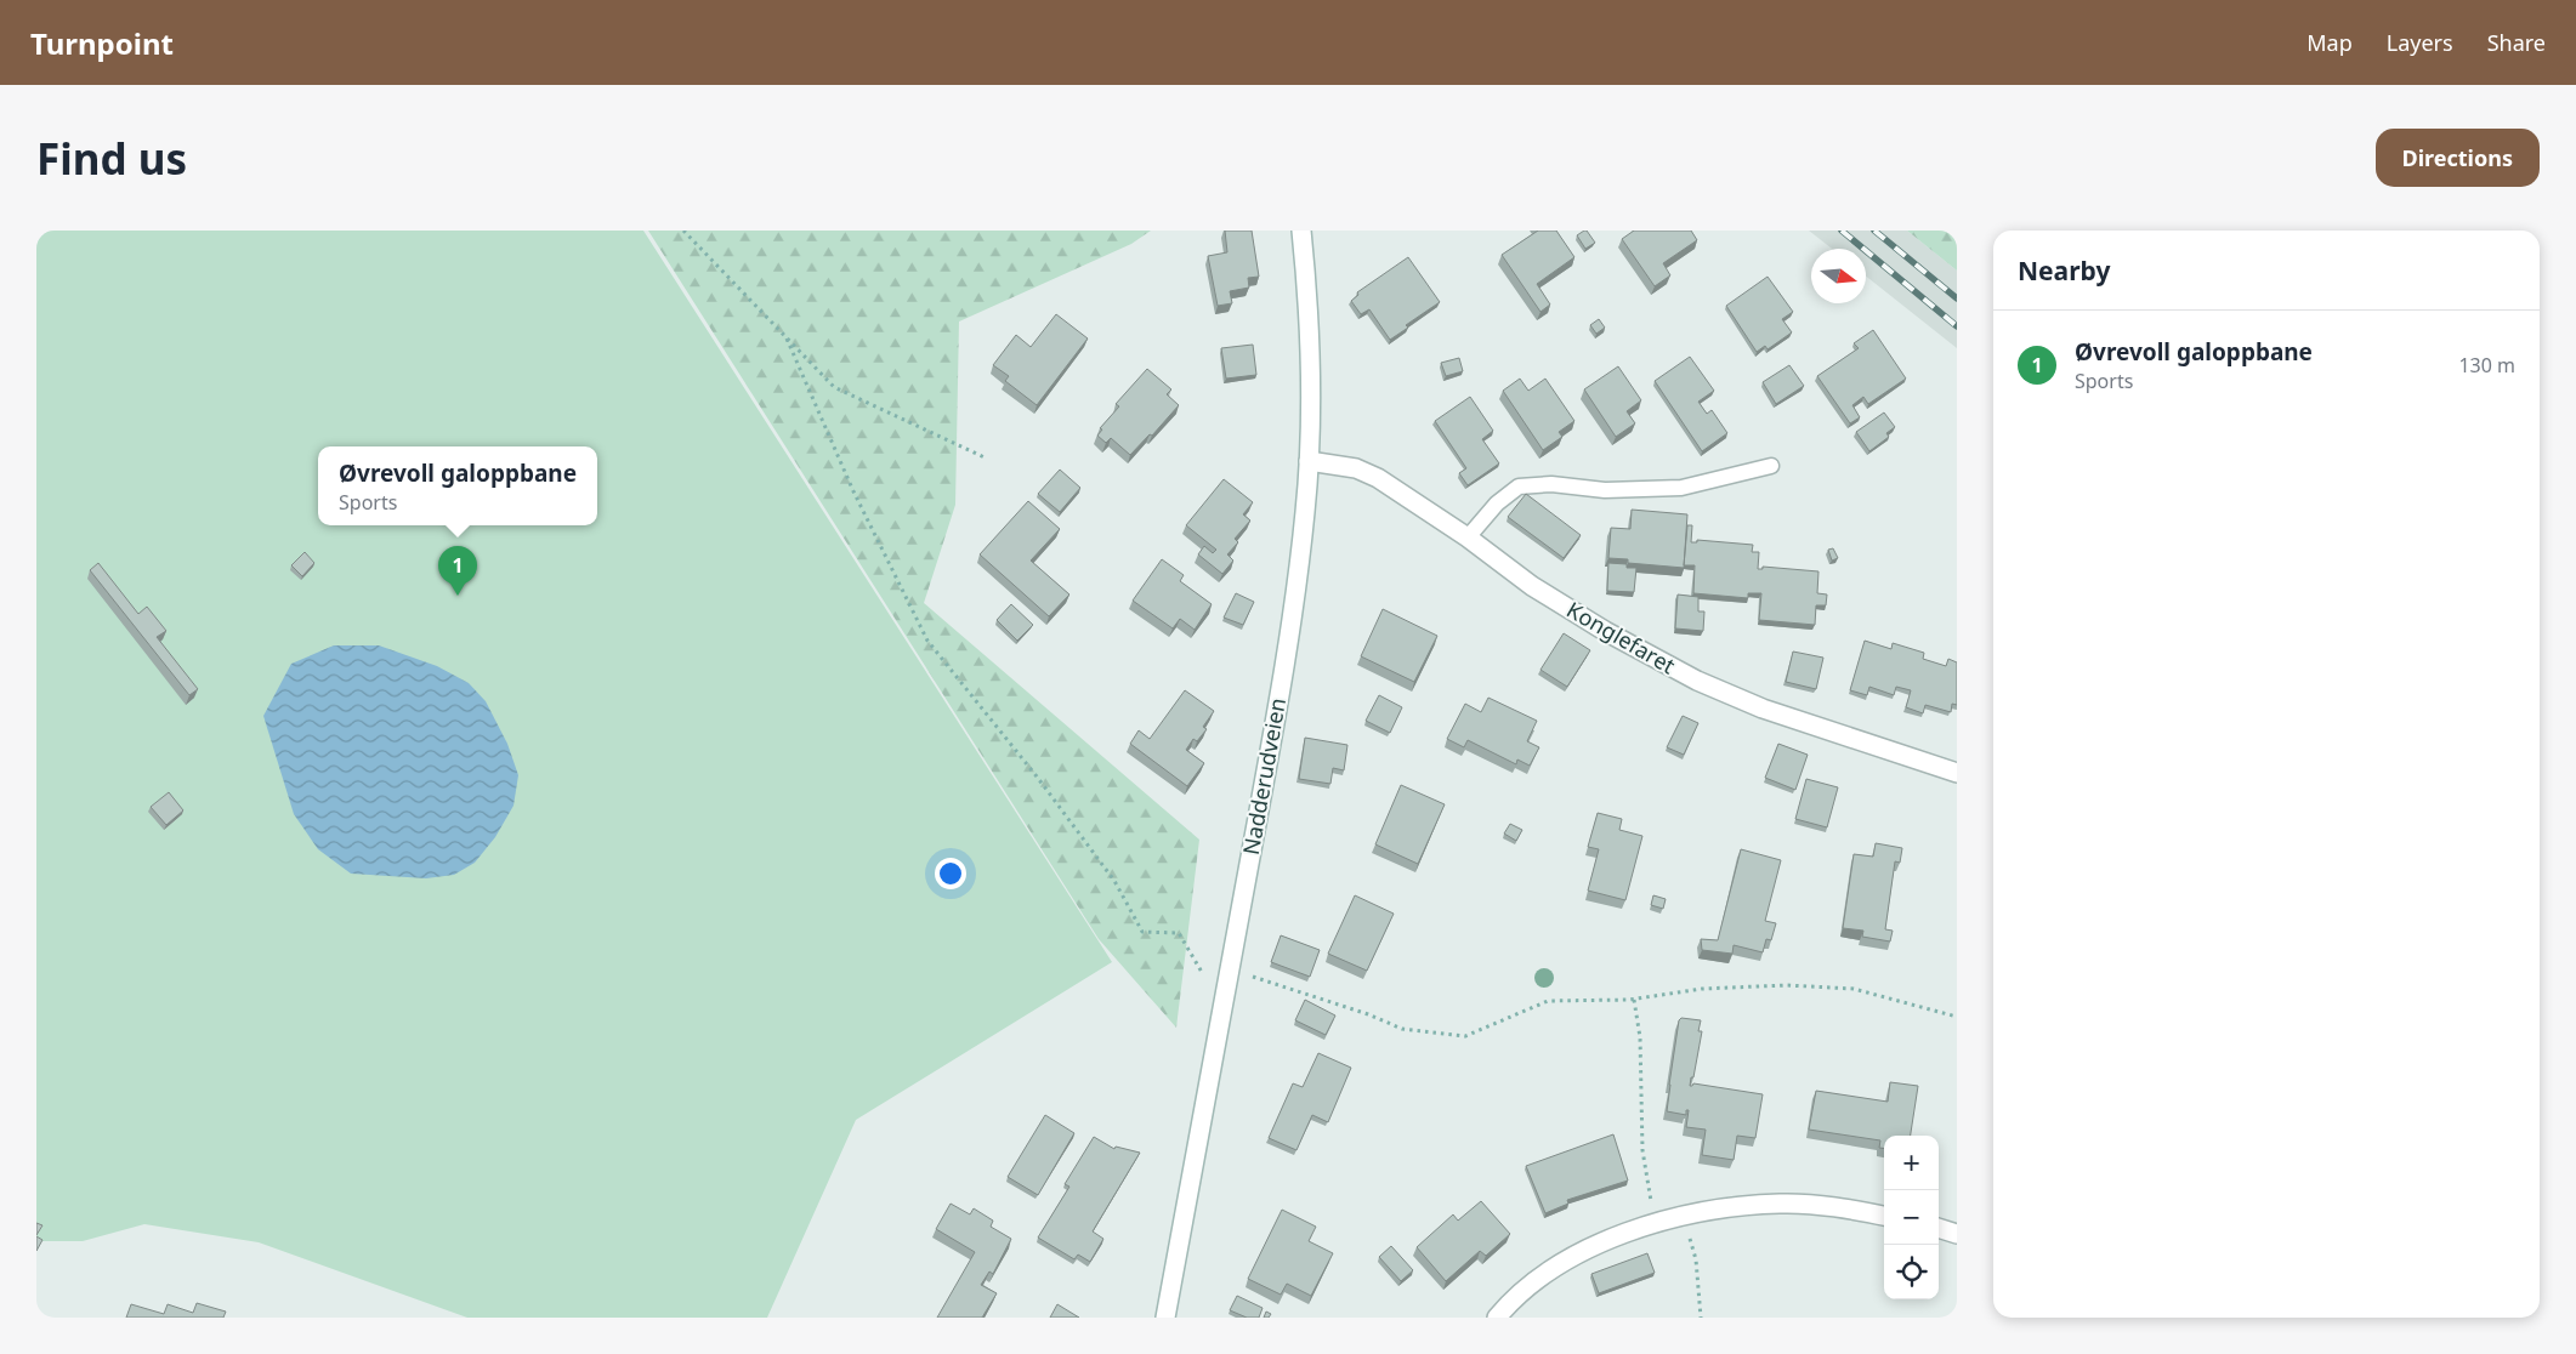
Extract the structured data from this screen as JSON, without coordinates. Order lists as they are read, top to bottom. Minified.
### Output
{"streets":{"street":["Konglefaret","Nadderudveien"]},"crossings":[["Konglefaret","Nadderudveien"]],"north":"right","page":{"header":"Turnpoint","nav":["Map","Layers","Share"],"buttons":"Directions","title":"Find us","heading":"Nearby","list":[{"mark":"1","name":"Øvrevoll galoppbane","note":"Sports","value":"130 m"}],"popup":["Øvrevoll galoppbane","Sports"],"pins":"1","map_buttons":["+","−"]}}
